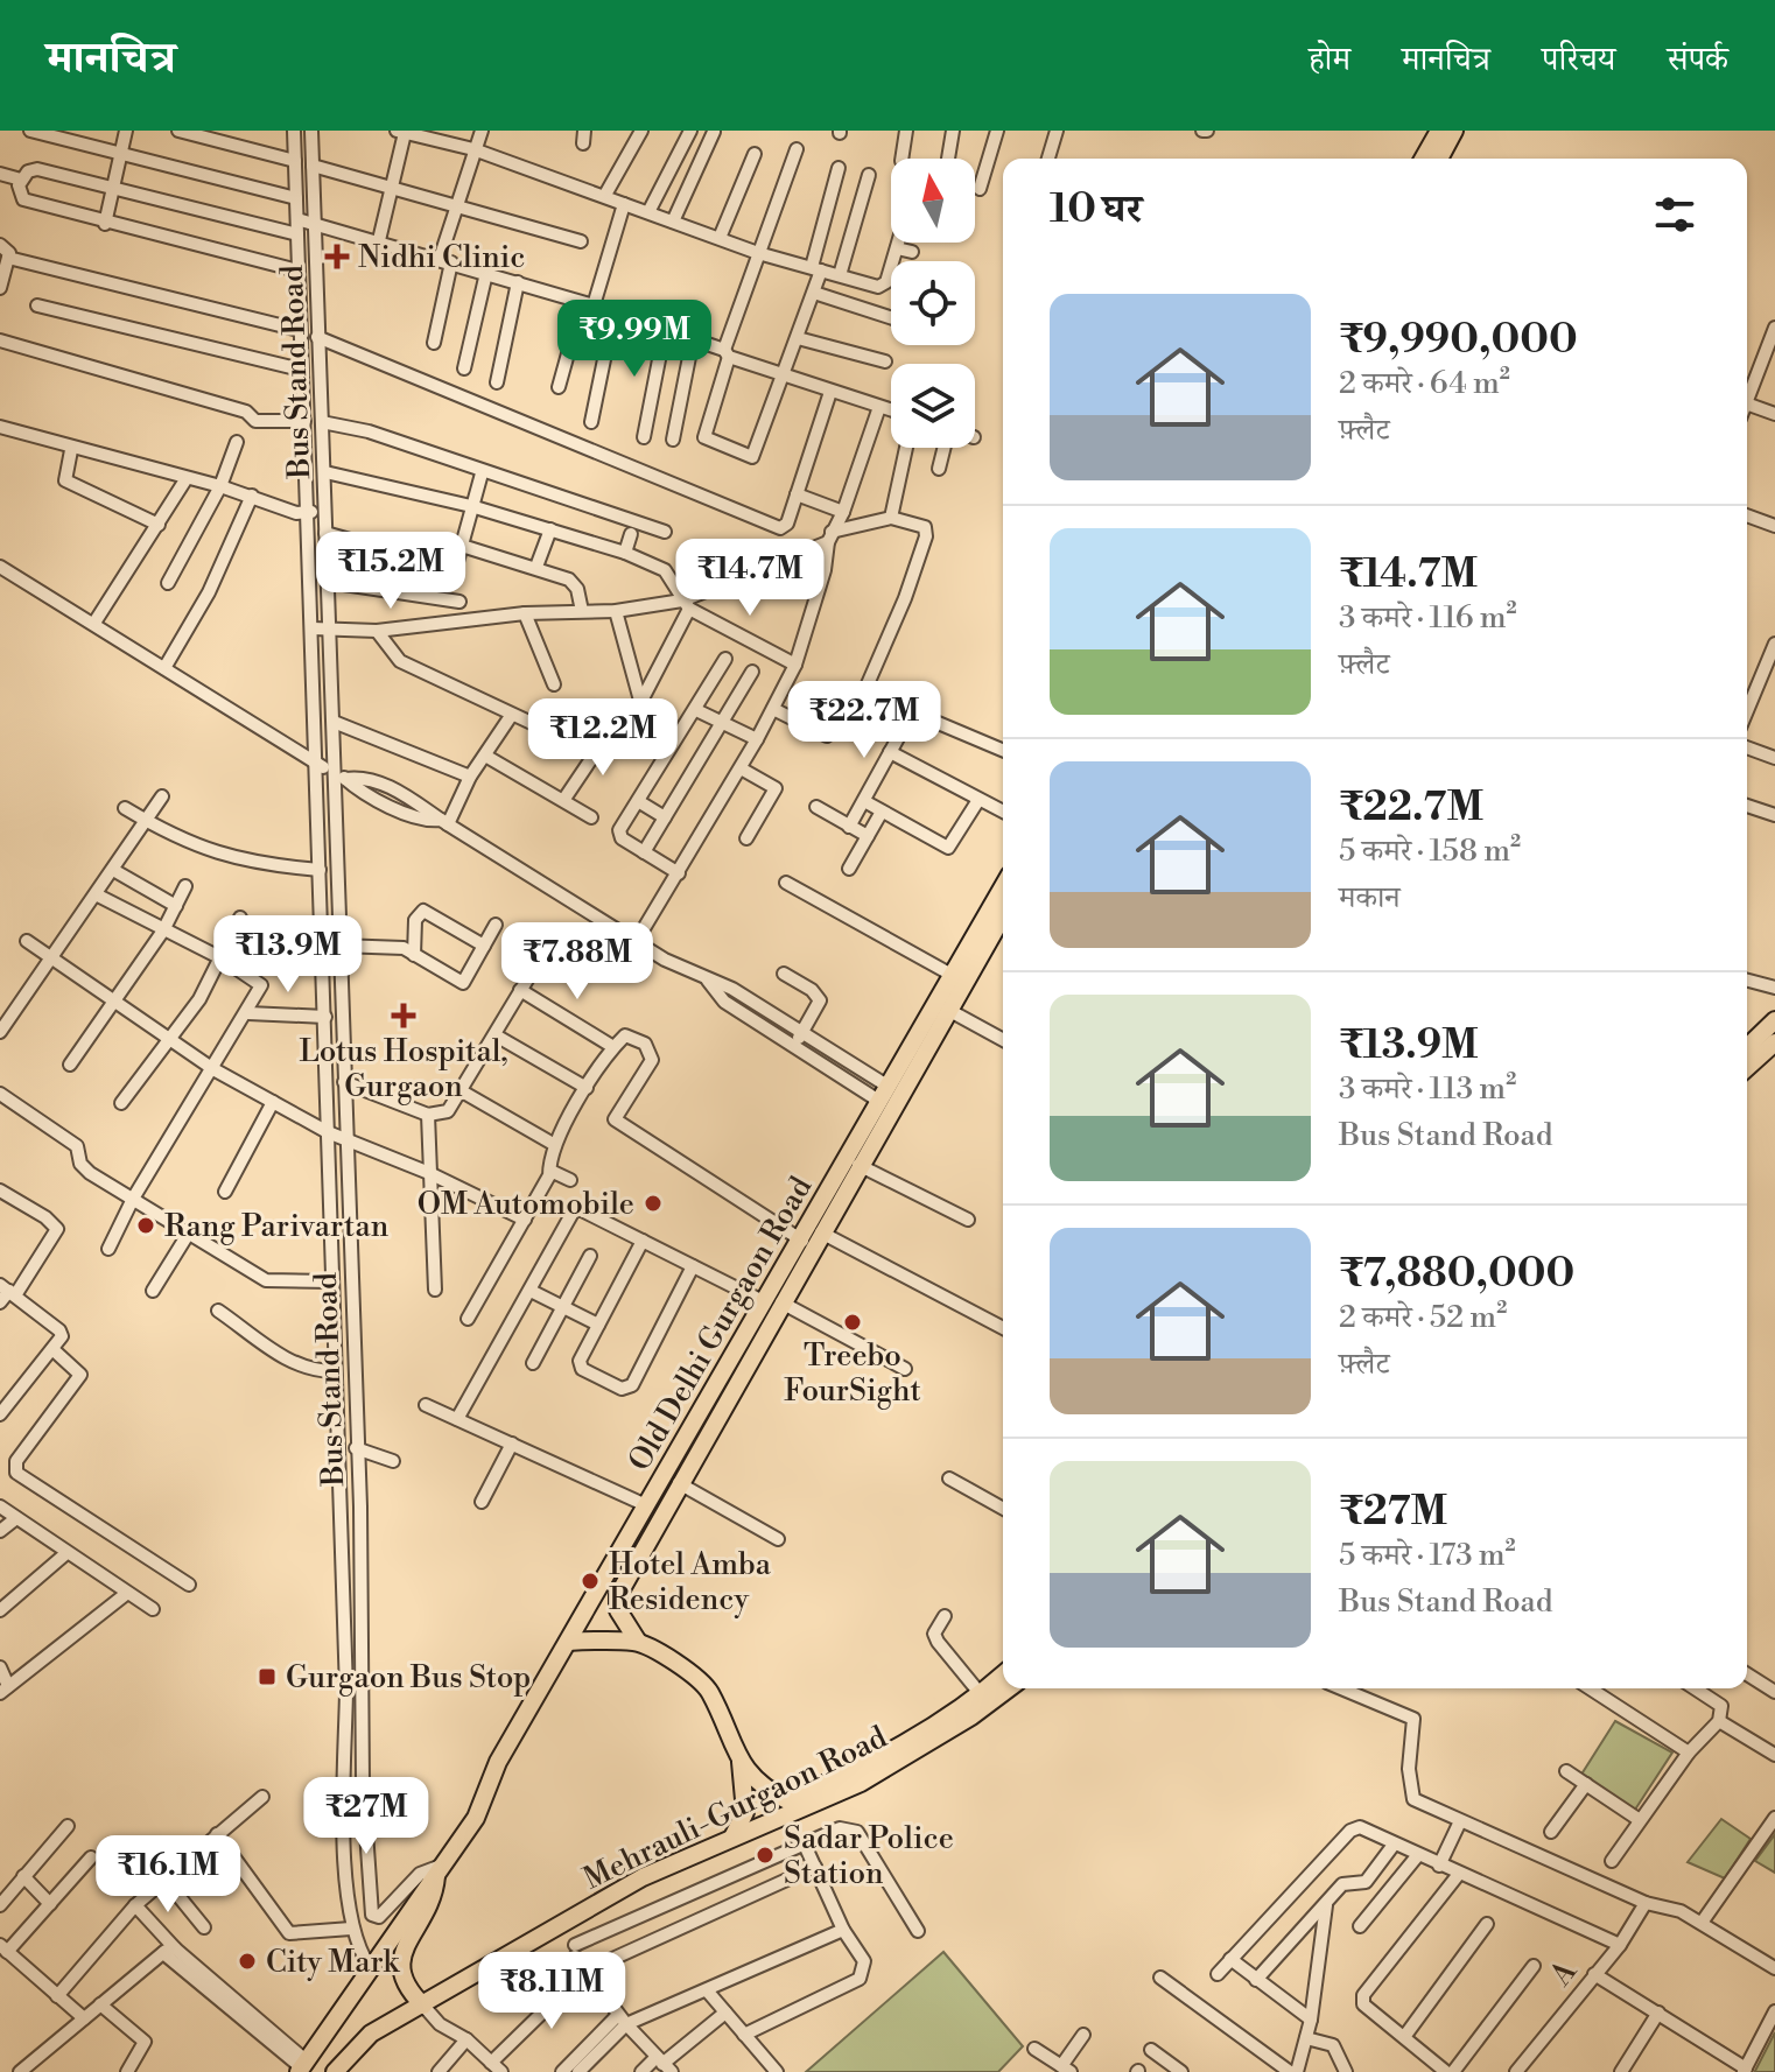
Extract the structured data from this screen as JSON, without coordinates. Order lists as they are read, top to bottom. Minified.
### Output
{"streets":{"main road":["Old Delhi Gurgaon Road","Mehrauli-Gurgaon Road"],"street":["Bus Stand Road","A"]},"crossings":[["Bus Stand Road","Old Delhi Gurgaon Road"]],"places":{"health":["Nidhi Clinic","Lotus Hospital, Gurgaon"],"other":["OM Automobile","Rang Parivartan","Treebo FourSight","Hotel Amba Residency","Sadar Police Station","City Mark"],"transit":["Gurgaon Bus Stop"]},"north":"top","page":{"header":"मानचित्र","nav":["होम","मानचित्र","परिचय","संपर्क"],"heading":"10 घर","list":[{"name":"₹9,990,000","note":"2 कमरे · 64 m² · फ़्लैट"},{"name":"₹14.7M","note":"3 कमरे · 116 m² · फ़्लैट"},{"name":"₹22.7M","note":"5 कमरे · 158 m² · मकान"},{"name":"₹13.9M","note":"3 कमरे · 113 m² · Bus Stand Road"},{"name":"₹7,880,000","note":"2 कमरे · 52 m² · फ़्लैट"},{"name":"₹27M","note":"5 कमरे · 173 m² · Bus Stand Road"}],"price":["₹9.99M","₹15.2M","₹14.7M","₹22.7M","₹12.2M","₹13.9M","₹7.88M","₹27M","₹16.1M","₹8.11M"]}}
